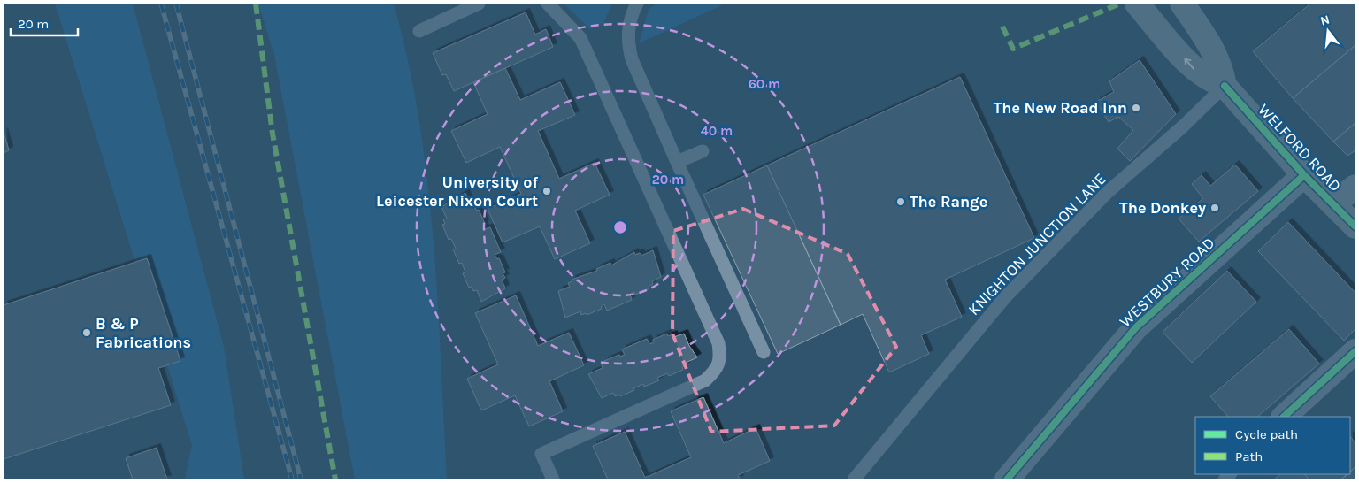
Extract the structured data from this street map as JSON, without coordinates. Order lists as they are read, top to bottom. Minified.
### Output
{"streets":{"main road":["WELFORD ROAD"],"street":["WESTBURY ROAD"],"lane":["KNIGHTON JUNCTION LANE"]},"crossings":[["WELFORD ROAD","KNIGHTON JUNCTION LANE"],["WELFORD ROAD","WESTBURY ROAD"]],"places":["The New Road Inn","University of Leicester Nixon Court","The Range","The Donkey","B & P Fabrications"],"legend":["Cycle path","Path"],"scale_bar":"20 m","north":"top","rings":["60 m","40 m","20 m"]}
